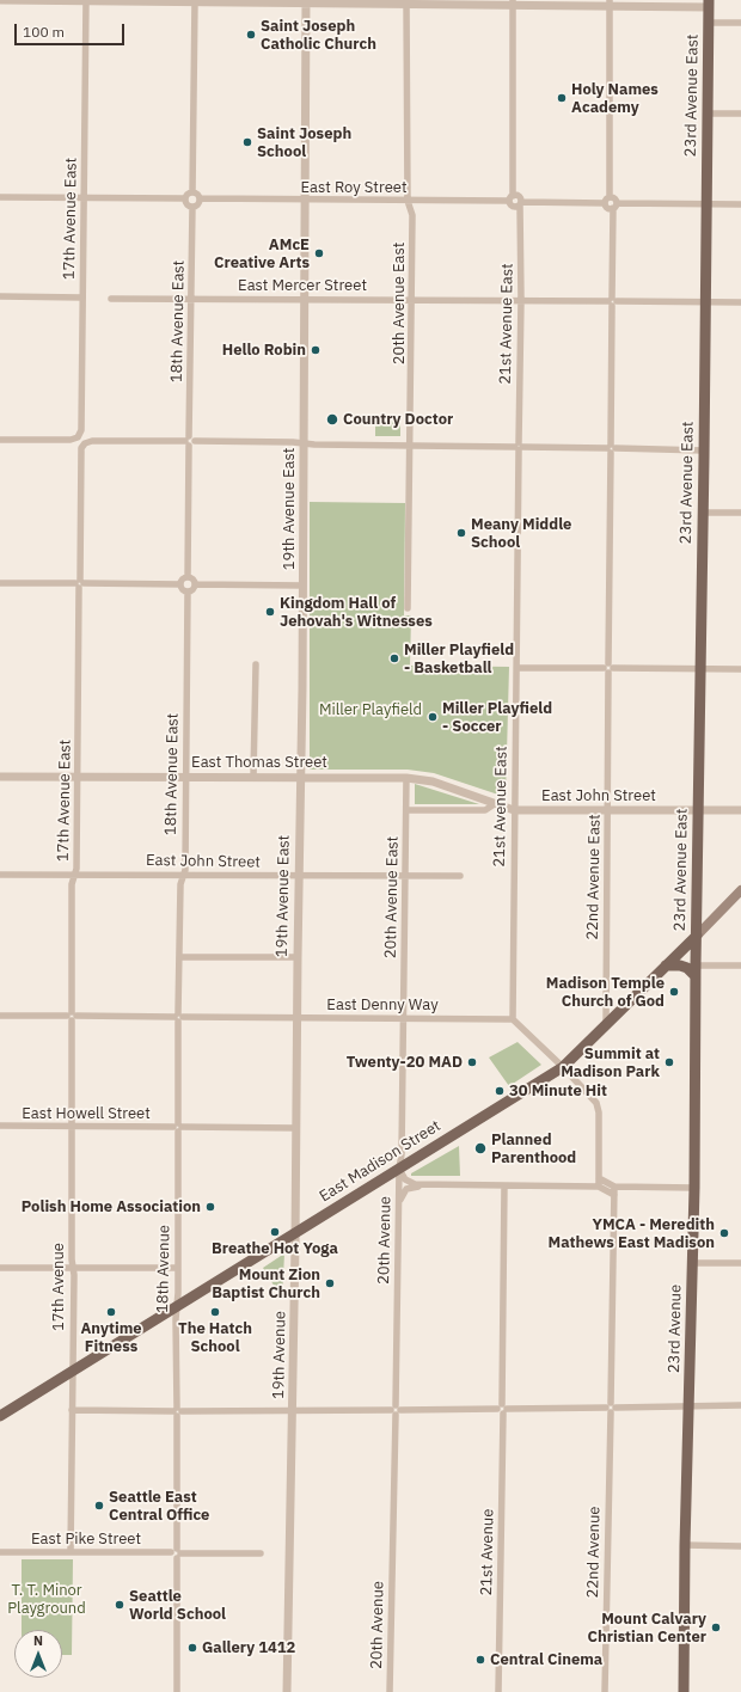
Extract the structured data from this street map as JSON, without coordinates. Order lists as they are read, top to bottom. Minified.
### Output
{"streets":{"main road":["23rd Avenue East","East Madison Street","23rd Avenue"],"street":["East Roy Street","17th Avenue East","East Mercer Street","20th Avenue East","18th Avenue East","21st Avenue East","19th Avenue East","East Thomas Street","East John Street","22nd Avenue East","East Denny Way","East Howell Street","20th Avenue","18th Avenue","17th Avenue","19th Avenue","East Pike Street","21st Avenue","22nd Avenue"]},"crossings":[["23rd Avenue East","East Mercer Street"],["23rd Avenue East","East John Street"],["23rd Avenue East","East Madison Street"],["23rd Avenue East","23rd Avenue"],["East Roy Street","20th Avenue East"],["East Roy Street","18th Avenue East"],["East Roy Street","19th Avenue East"],["17th Avenue East","18th Avenue East"],["17th Avenue East","East Thomas Street"],["17th Avenue East","East John Street"],["17th Avenue East","East Denny Way"],["17th Avenue East","17th Avenue"],["East Mercer Street","20th Avenue East"],["East Mercer Street","18th Avenue East"],["East Mercer Street","21st Avenue East"],["East Mercer Street","19th Avenue East"],["East Mercer Street","22nd Avenue East"],["20th Avenue East","East Thomas Street"],["20th Avenue East","East John Street"],["20th Avenue East","East Denny Way"],["20th Avenue East","20th Avenue"],["18th Avenue East","East Thomas Street"],["18th Avenue East","East John Street"],["18th Avenue East","East Denny Way"],["18th Avenue East","18th Avenue"],["21st Avenue East","East Thomas Street"],["21st Avenue East","East John Street"],["21st Avenue East","East Denny Way"],["19th Avenue East","East Thomas Street"],["19th Avenue East","East John Street"],["19th Avenue East","East Denny Way"],["19th Avenue East","19th Avenue"],["East Thomas Street","East John Street"],["East John Street","22nd Avenue East"],["22nd Avenue East","East Madison Street"],["East Denny Way","20th Avenue"],["East Denny Way","18th Avenue"],["East Denny Way","17th Avenue"],["East Denny Way","19th Avenue"],["East Howell Street","18th Avenue"],["East Howell Street","17th Avenue"],["East Howell Street","19th Avenue"],["East Madison Street","20th Avenue"],["East Madison Street","18th Avenue"],["East Madison Street","17th Avenue"],["East Madison Street","19th Avenue"],["18th Avenue","East Pike Street"],["17th Avenue","East Pike Street"]],"parks":["Miller Playfield","T. T. Minor Playground"],"places":["Saint Joseph Catholic Church","Holy Names Academy","Saint Joseph School","AMcE Creative Arts","Hello Robin","Country Doctor","Meany Middle School","Kingdom Hall of Jehovah's Witnesses","Miller Playfield - Basketball","Miller Playfield - Soccer","Madison Temple Church of God","Twenty-20 MAD","Summit at Madison Park","30 Minute Hit","Planned Parenthood","Polish Home Association","Breathe Hot Yoga","YMCA - Meredith Mathews East Madison","Mount Zion Baptist Church","Anytime Fitness","The Hatch School","Seattle East Central Office","Seattle World School","Mount Calvary Christian Center","Gallery 1412","Central Cinema"],"scale_bar":"100 m","north":"top"}
